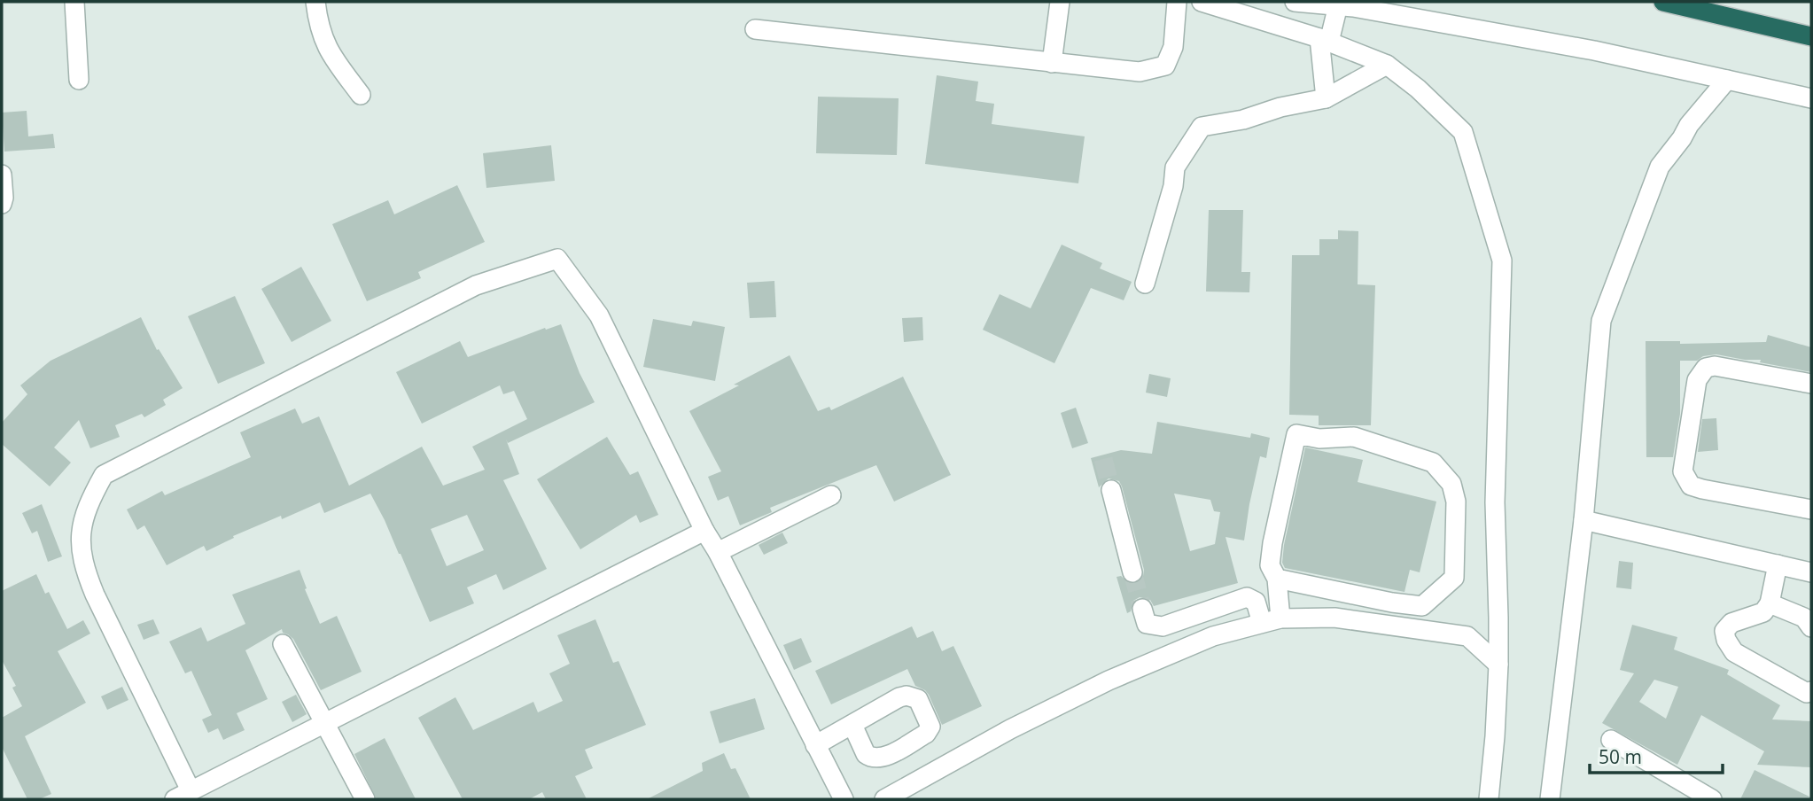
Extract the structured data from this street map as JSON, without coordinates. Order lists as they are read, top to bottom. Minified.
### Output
{"scale_bar":"50 m"}
